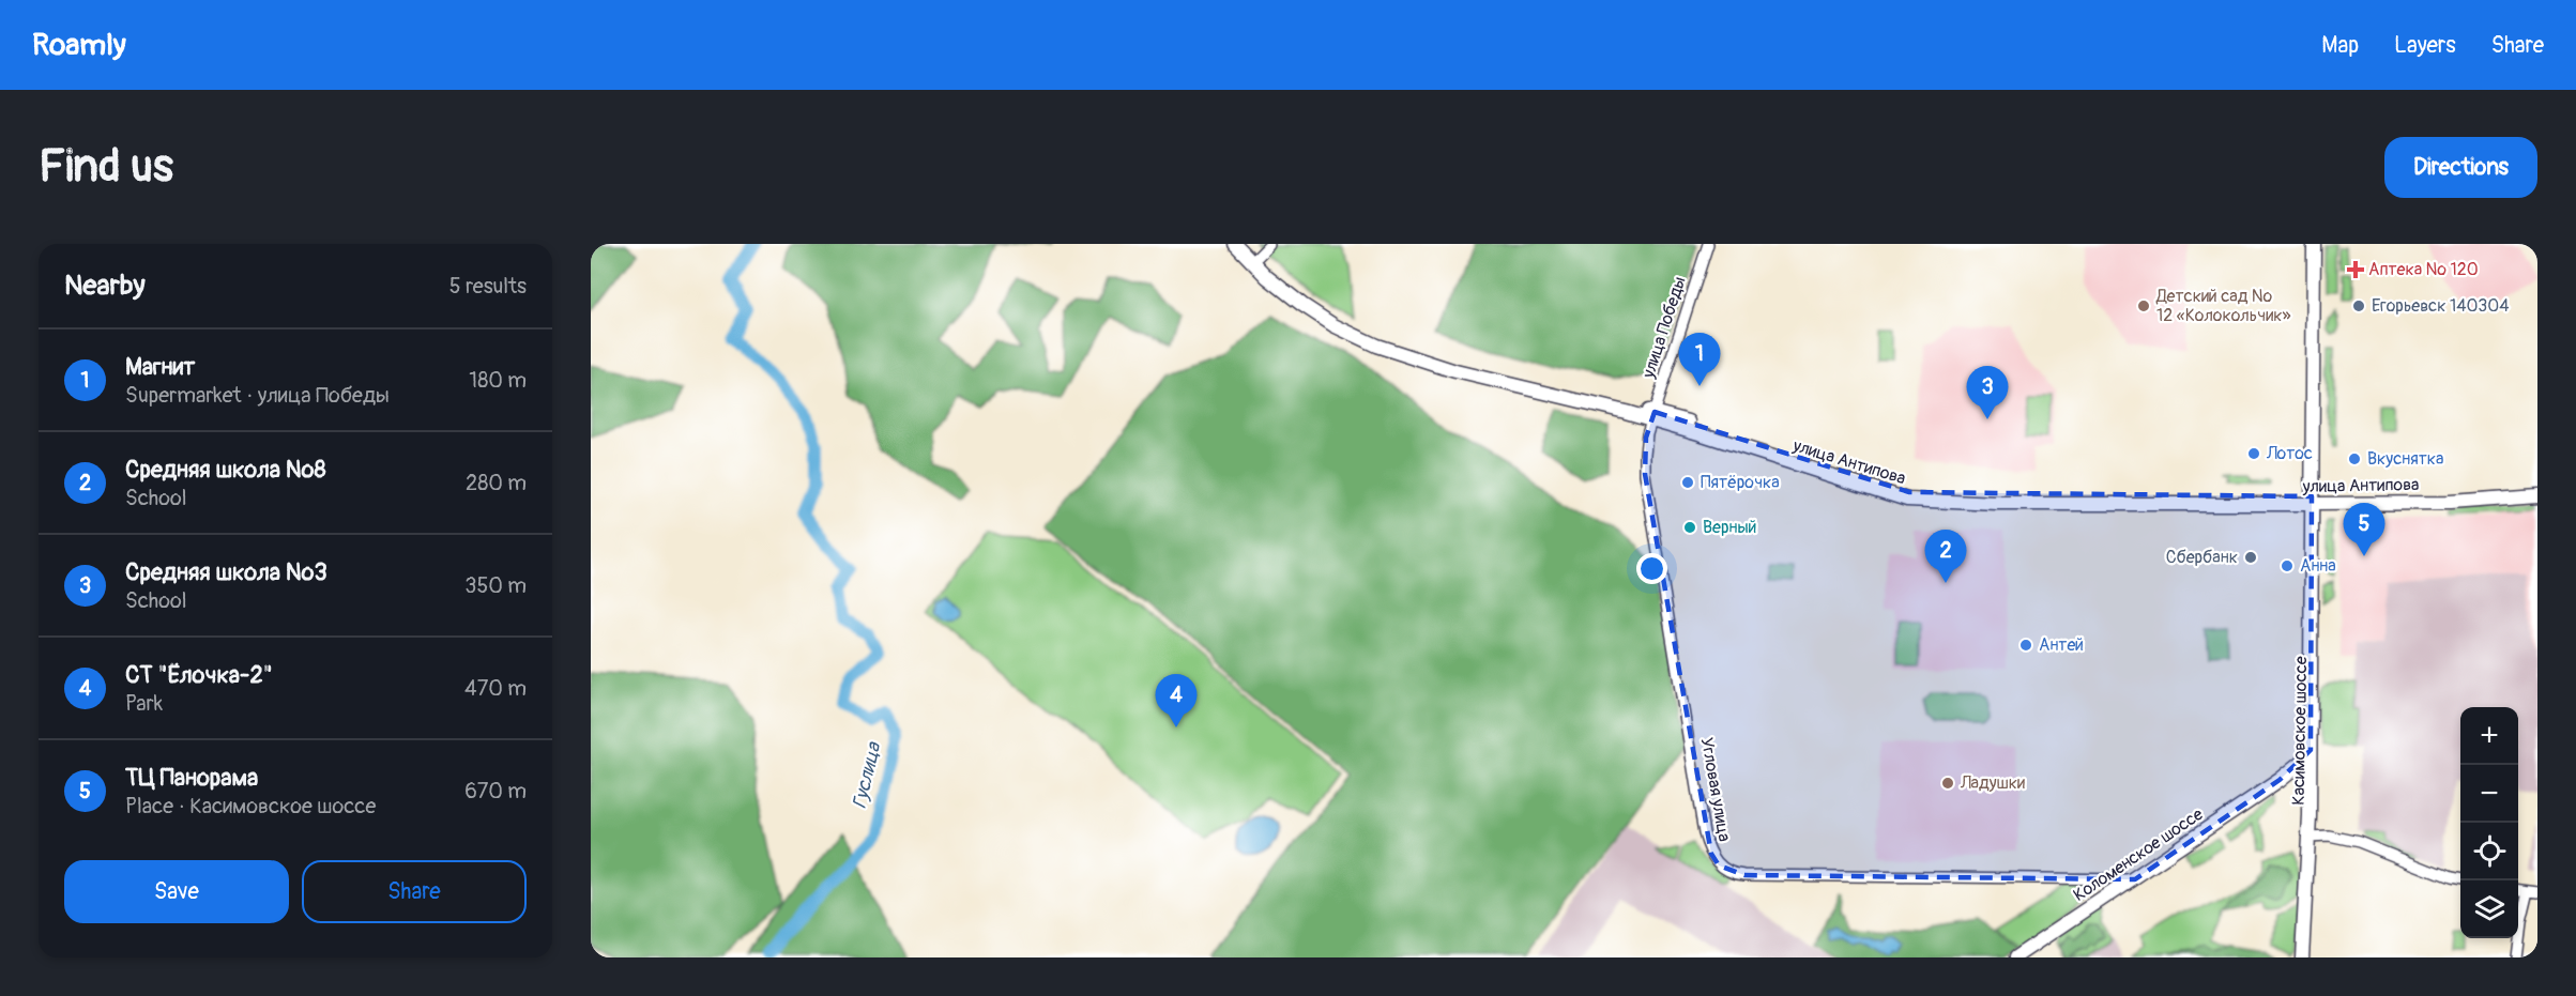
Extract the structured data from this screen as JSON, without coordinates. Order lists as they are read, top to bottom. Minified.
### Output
{"streets":{"main road":["улица Антипова","Касимовское шоссе","Коломенское шоссе"],"street":["улица Победы","Угловая улица"]},"crossings":[["улица Победы","улица Антипова"],["улица Победы","Угловая улица"],["улица Антипова","Касимовское шоссе"],["улица Антипова","Угловая улица"],["Касимовское шоссе","Коломенское шоссе"],["Угловая улица","Коломенское шоссе"]],"water":["Гуслица"],"places":{"health":["Аптека № 120"],"other":["Детский сад № 12 «Колокольчик»","Егорьевск 140304","Лотос","Вкуснятка","Пятёрочка","Верный","Сбербанк","Анна","Антей","Ладушки"]},"page":{"header":"Roamly","nav":["Map","Layers","Share"],"buttons":["Directions",["Save","Share"]],"title":"Find us","heading":["Nearby","5 results"],"list":[{"mark":"1","name":"Магнит","note":"Supermarket · улица Победы","value":"180 m"},{"mark":"2","name":"Средняя школа №8","note":"School","value":"280 m"},{"mark":"3","name":"Средняя школа №3","note":"School","value":"350 m"},{"mark":"4","name":"СТ \"Ёлочка-2\"","note":"Park","value":"470 m"},{"mark":"5","name":"ТЦ Панорама","note":"Place · Касимовское шоссе","value":"670 m"}],"pins":["1","3","5","2","4"],"map_buttons":["+","−"]}}
